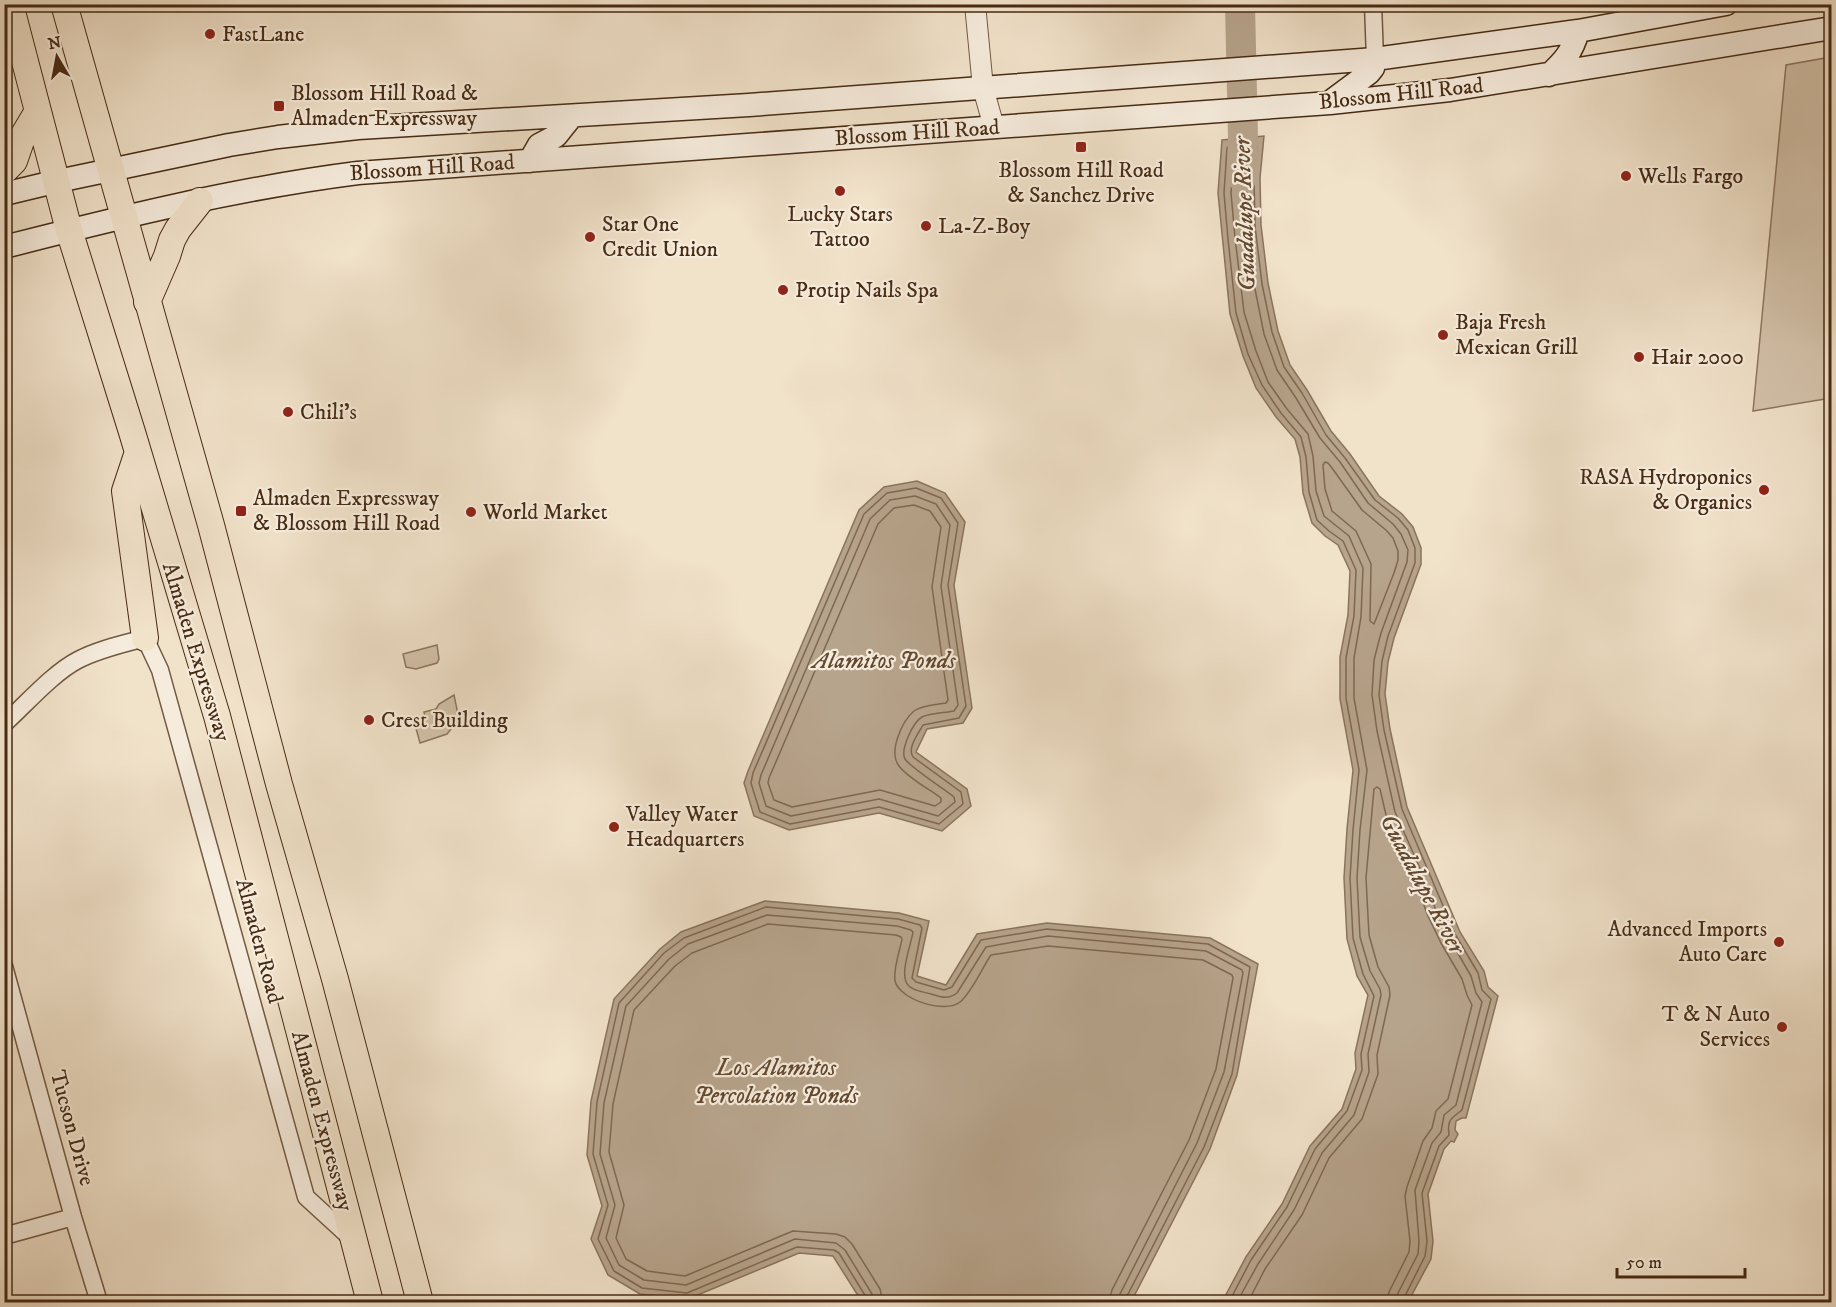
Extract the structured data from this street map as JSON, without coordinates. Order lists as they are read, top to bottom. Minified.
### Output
{"streets":{"main road":["Blossom Hill Road","Almaden Expressway"],"street":["Almaden Road","Tucson Drive"]},"crossings":[["Blossom Hill Road","Almaden Expressway"],["Almaden Expressway","Almaden Road"]],"water":["Guadalupe River","Alamitos Ponds","Los Alamitos Percolation Ponds"],"places":{"other":["FastLane","Wells Fargo","Lucky Stars Tattoo","La-Z-Boy","Star One Credit Union","Protip Nails Spa","Baja Fresh Mexican Grill","Hair 2000","Chili's","RASA Hydroponics & Organics","World Market","Crest Building","Valley Water Headquarters","Advanced Imports Auto Care","T & N Auto Services"],"transit":["Blossom Hill Road & Almaden Expressway","Blossom Hill Road & Sanchez Drive","Almaden Expressway & Blossom Hill Road"]},"scale_bar":"50 m","north":"top"}
